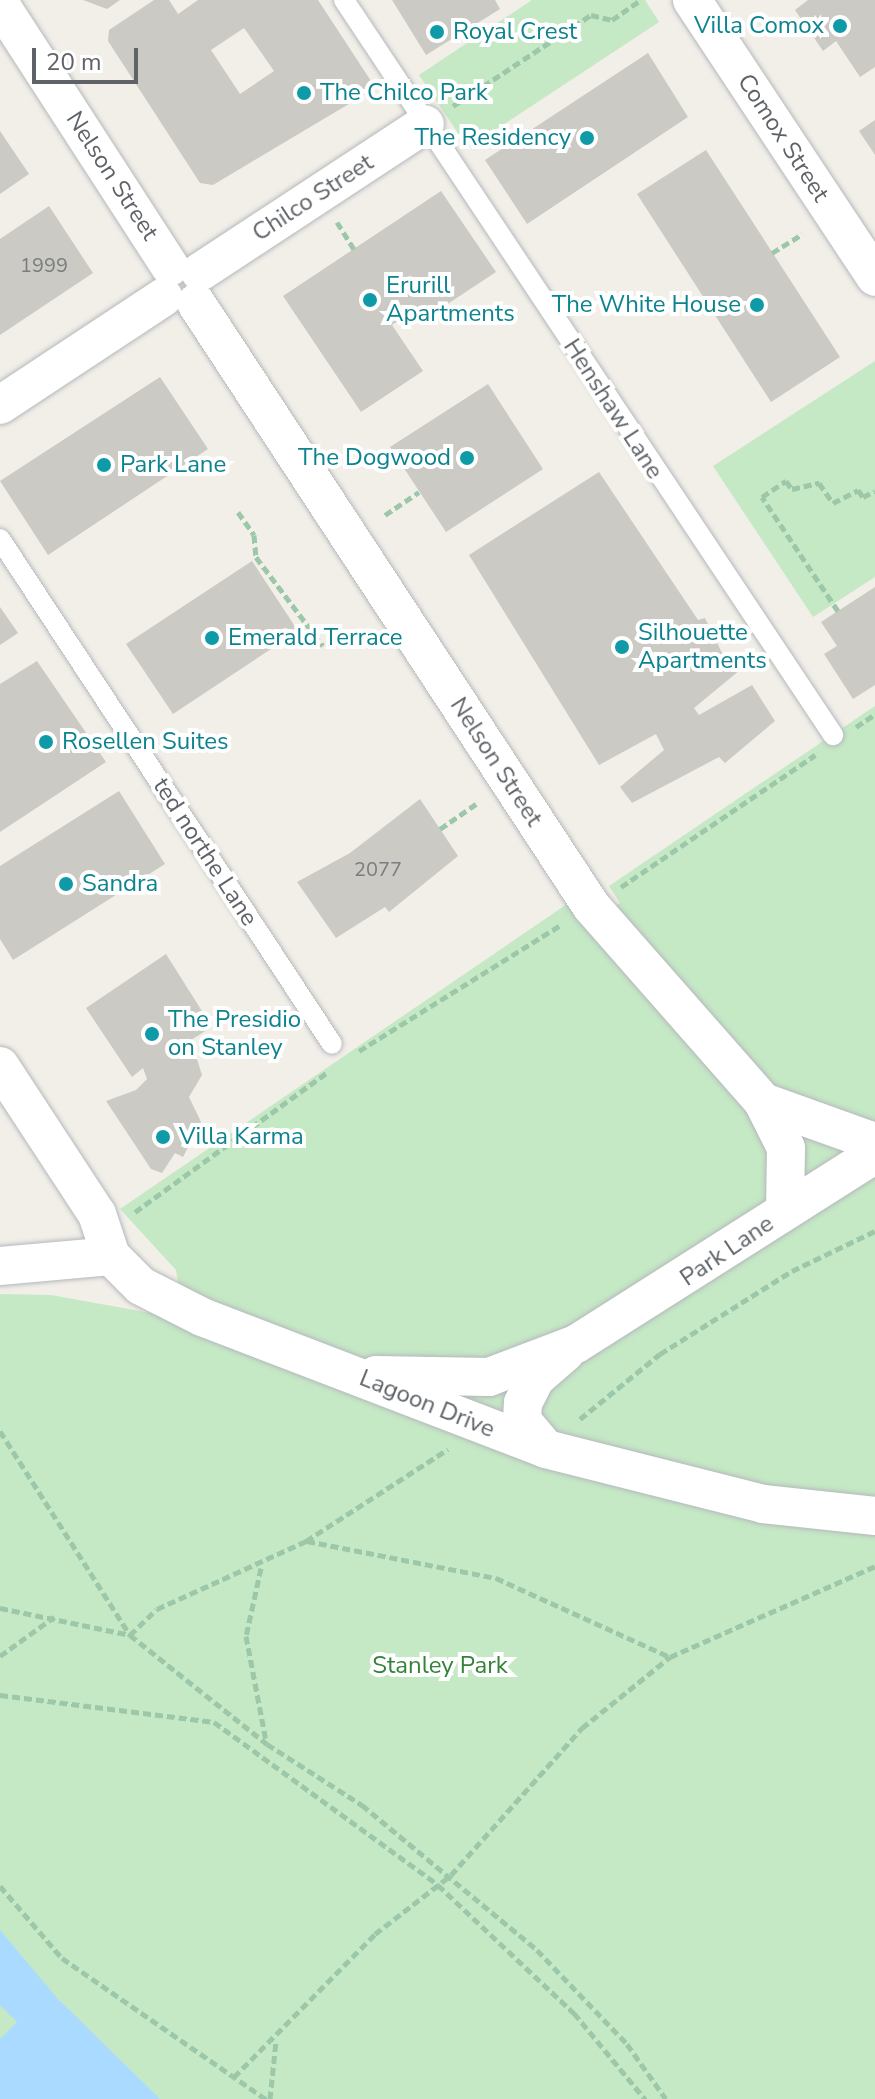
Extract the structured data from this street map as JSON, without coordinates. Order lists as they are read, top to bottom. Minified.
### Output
{"streets":{"street":["Comox Street","Nelson Street","Chilco Street","Park Lane","Lagoon Drive"],"lane":["Henshaw Lane","ted northe Lane"]},"crossings":[["Nelson Street","Chilco Street"],["Nelson Street","Park Lane"],["Chilco Street","Henshaw Lane"],["Park Lane","Lagoon Drive"]],"parks":["Stanley Park"],"places":["Villa Comox","Royal Crest","The Chilco Park","The Residency","Erurill Apartments","The White House","The Dogwood","Park Lane","Emerald Terrace","Silhouette Apartments","Rosellen Suites","Sandra","The Presidio on Stanley","Villa Karma"],"house_numbers":["1999","2077"],"scale_bar":"20 m"}
